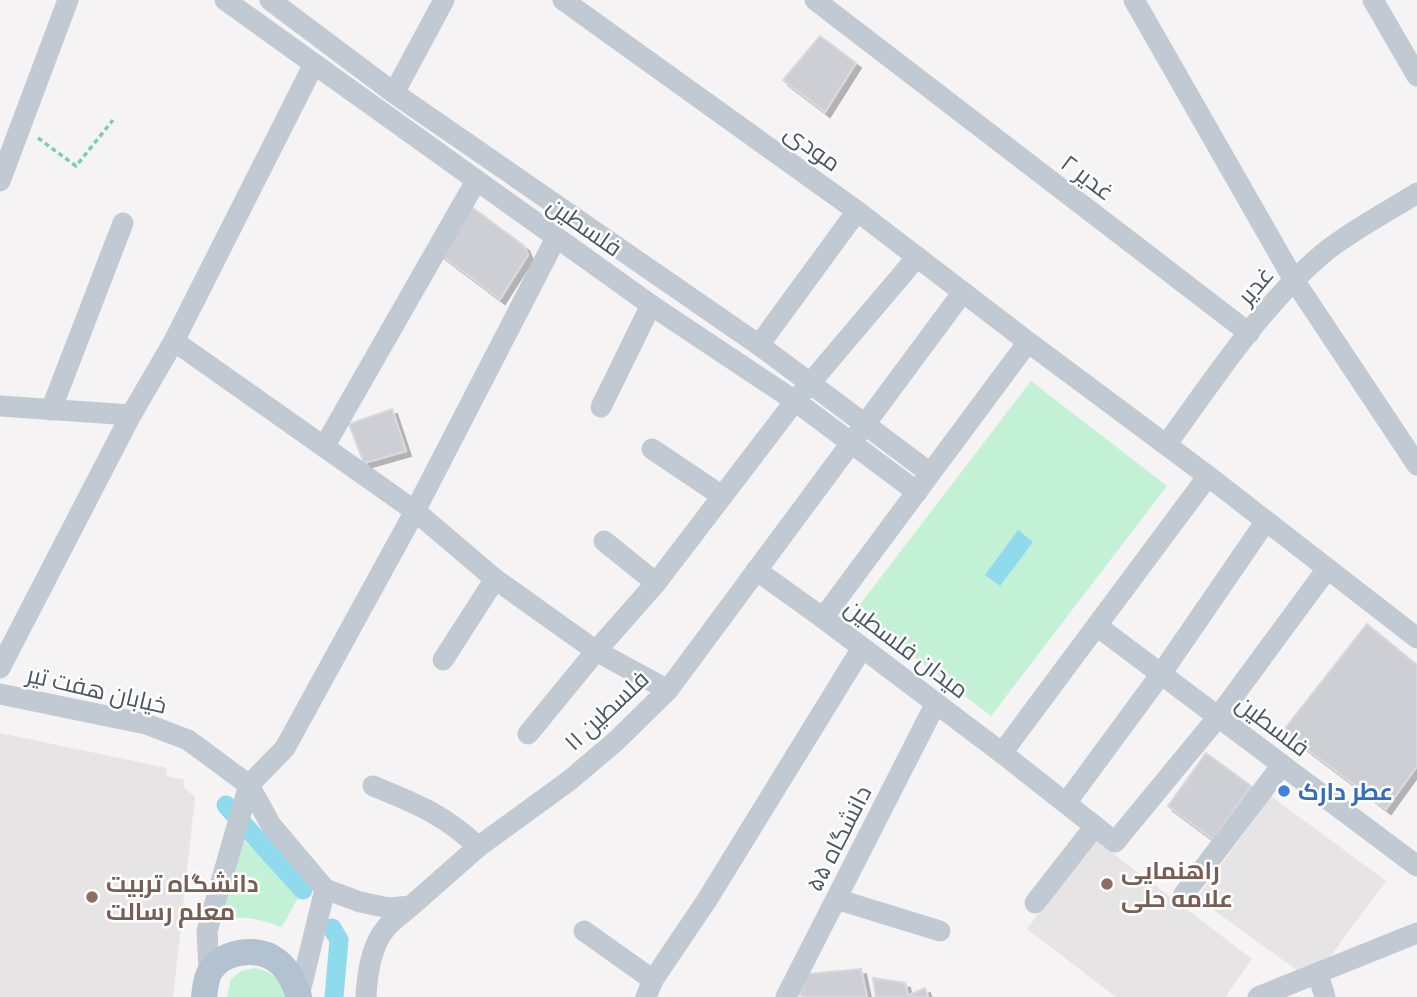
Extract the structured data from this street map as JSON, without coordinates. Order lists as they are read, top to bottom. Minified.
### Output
{"streets":{"street":["مودی","غدیر ۲","فلسطین","غدیر","میدان فلسطین","خیابان هفت تیر","فلسطین ۱۱","دانشگاه ۵۵"]},"crossings":[["مودی","میدان فلسطین"],["مودی","فلسطین ۱۱"],["غدیر ۲","غدیر"],["فلسطین","میدان فلسطین"],["فلسطین","فلسطین ۱۱"],["میدان فلسطین","دانشگاه ۵۵"]],"places":["عطر دارک","راهنمایی علامه حلی","دانشگاه تربیت معلم رسالت"]}
